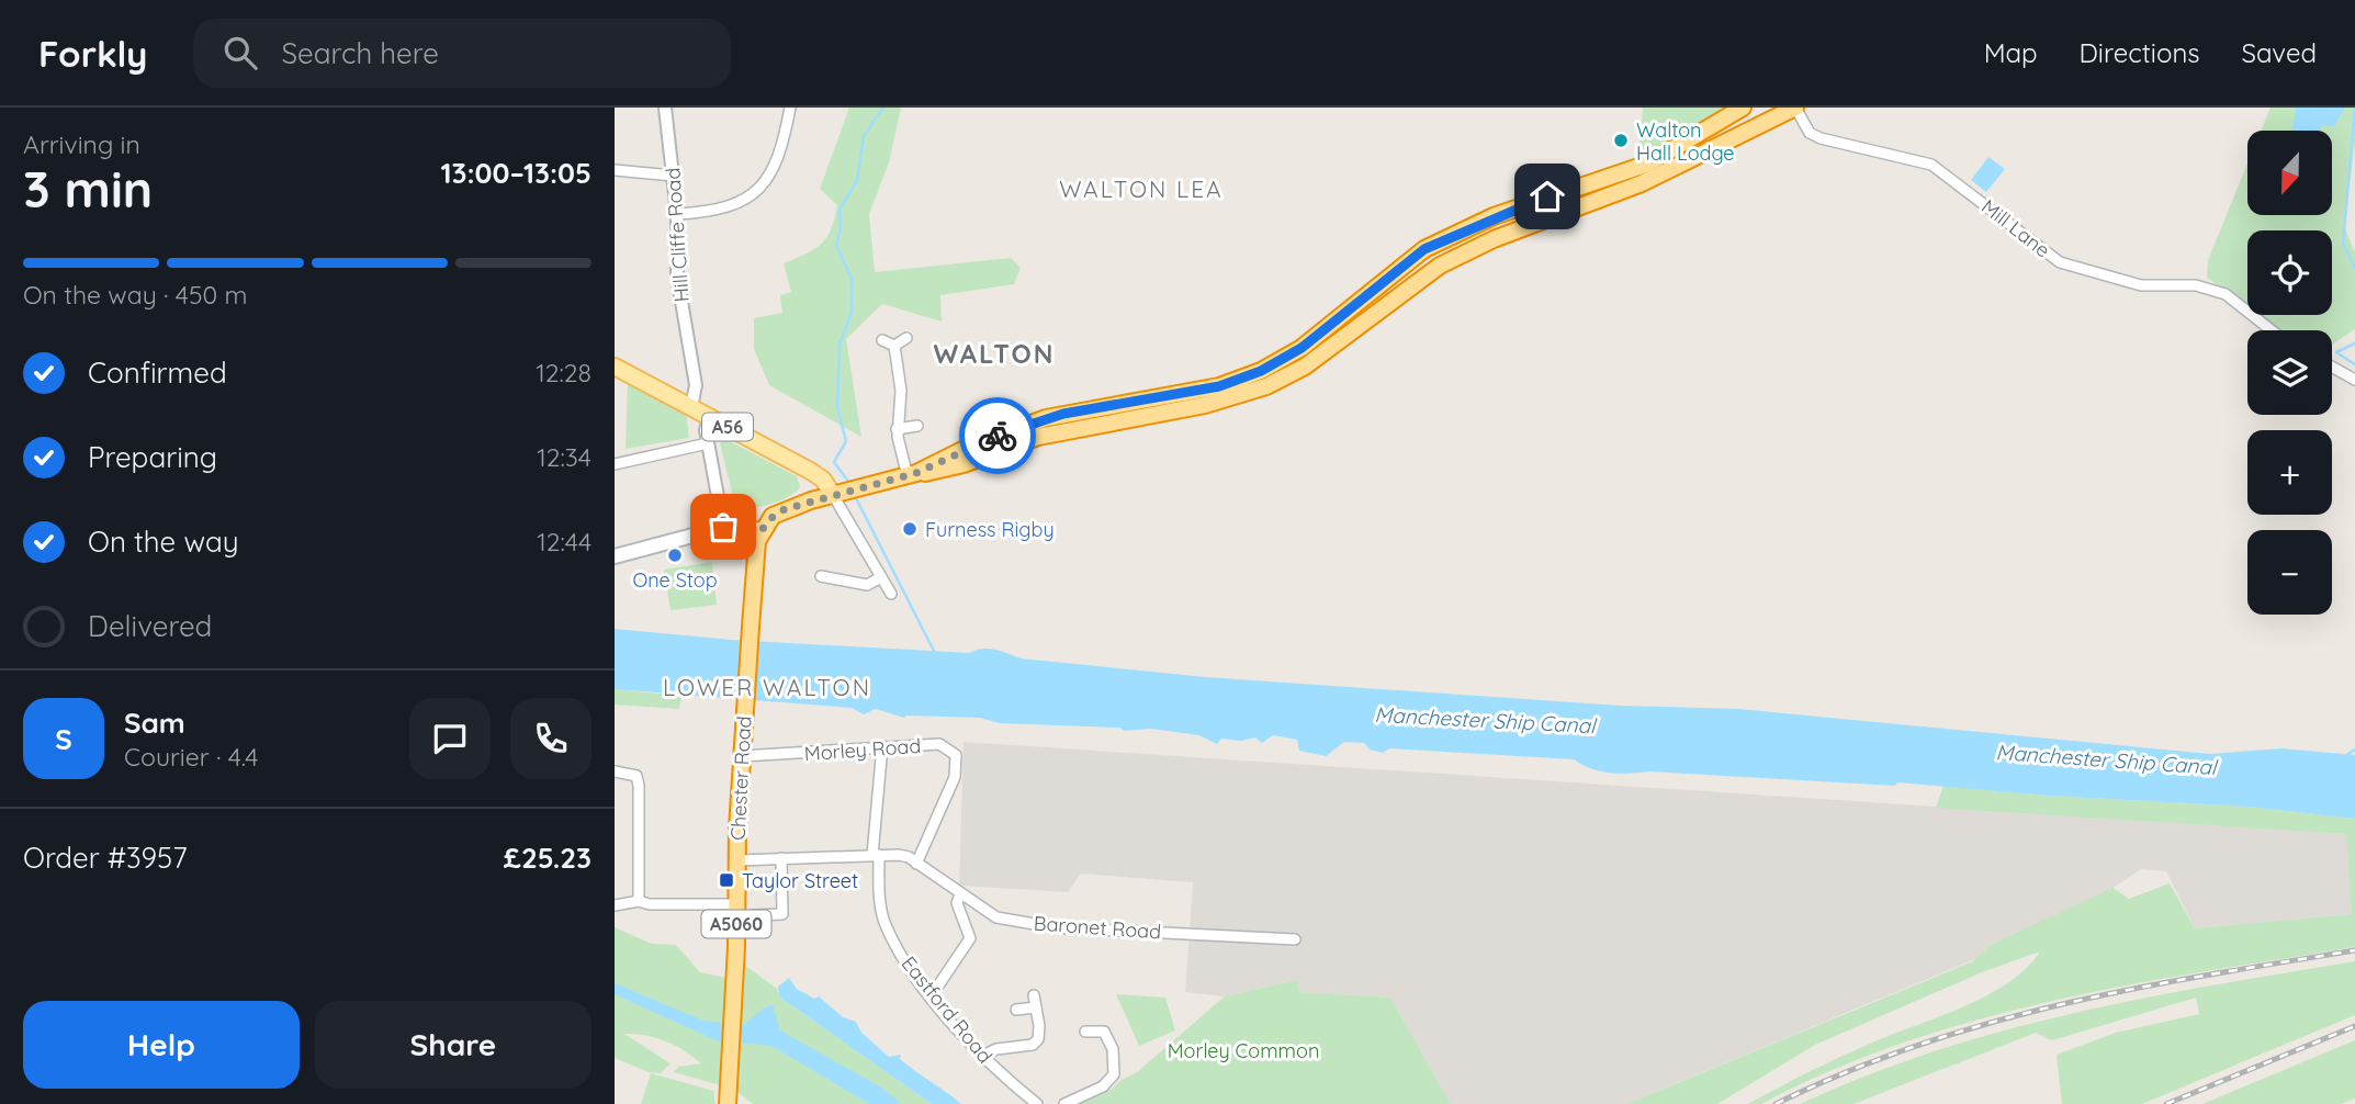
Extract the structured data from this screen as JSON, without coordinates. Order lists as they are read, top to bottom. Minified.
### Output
{"streets":{"highway":["Chester Road","A5060"],"main road":["A56"],"street":["Mill Lane","Hill Cliffe Road","Morley Road","Baronet Road","Eastford Road"]},"crossings":[["Hill Cliffe Road","A56"],["Morley Road","Chester Road"],["Morley Road","Baronet Road"],["Morley Road","Eastford Road"]],"districts":["WALTON LEA","WALTON","LOWER WALTON"],"water":["Manchester Ship Canal"],"parks":["Morley Common"],"places":{"other":["Walton Hall Lodge","Furness Rigby","One Stop"],"transit":["Taylor Street"]},"north":"bottom","page":{"header":"Forkly","search":"Search here","nav":["Map","Directions","Saved"],"heading":["3 min","Arriving in","13:00–13:05"],"panel":["Sam","Courier · 4.4","Order #3957","£25.23"],"map_buttons":["+","−"],"bar":"On the way · 450 m","list":[["Confirmed","12:28"],["Preparing","12:34"],["On the way","12:44"],"Delivered"],"round":"S","buttons":["Help","Share"]}}
